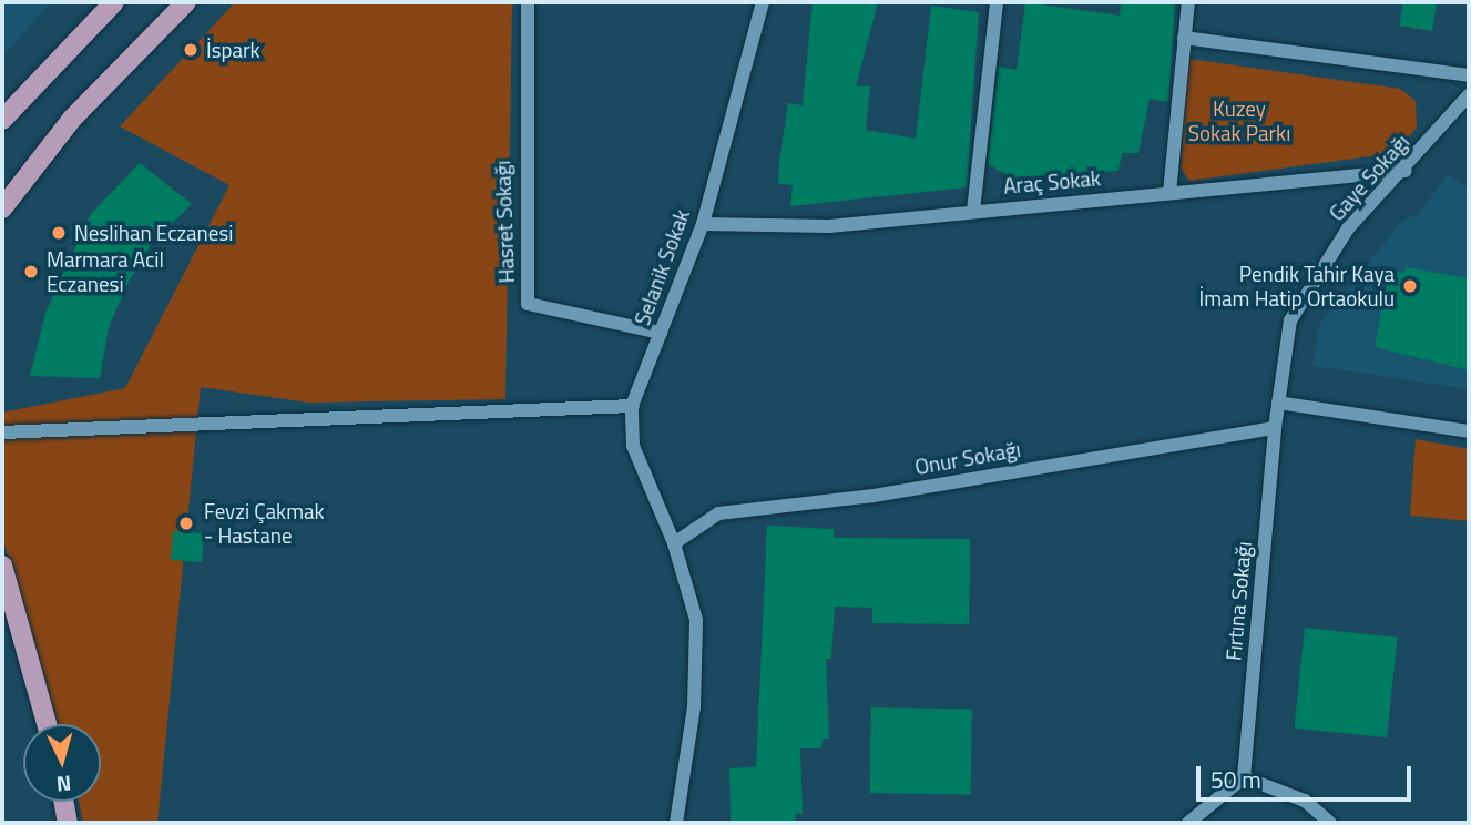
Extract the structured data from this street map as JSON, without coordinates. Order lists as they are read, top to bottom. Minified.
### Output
{"streets":{"street":["Gaye Sokağı","Araç Sokak","Hasret Sokağı","Selanik Sokak","Onur Sokağı","Fırtına Sokağı"]},"crossings":[["Gaye Sokağı","Araç Sokak"],["Gaye Sokağı","Onur Sokağı"],["Gaye Sokağı","Fırtına Sokağı"],["Araç Sokak","Selanik Sokak"],["Hasret Sokağı","Selanik Sokak"],["Selanik Sokak","Onur Sokağı"],["Onur Sokağı","Fırtına Sokağı"]],"parks":["Kuzey Sokak Parkı"],"places":["İspark","Neslihan Eczanesi","Marmara Acil Eczanesi","Pendik Tahir Kaya İmam Hatip Ortaokulu","Fevzi Çakmak - Hastane"],"scale_bar":"50 m","north":"bottom"}
